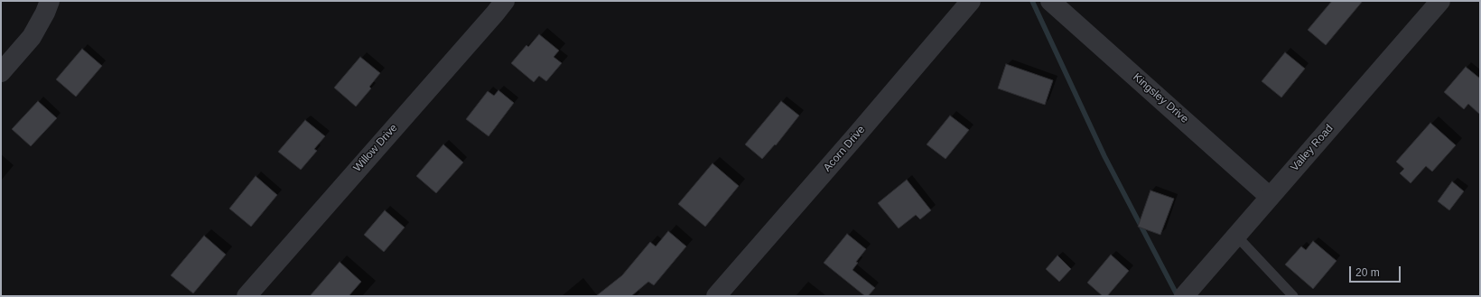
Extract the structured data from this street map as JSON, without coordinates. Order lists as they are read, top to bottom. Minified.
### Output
{"streets":{"street":["Kingsley Drive","Willow Drive","Valley Road","Acorn Drive"]},"crossings":[["Kingsley Drive","Valley Road"]],"scale_bar":"20 m"}
